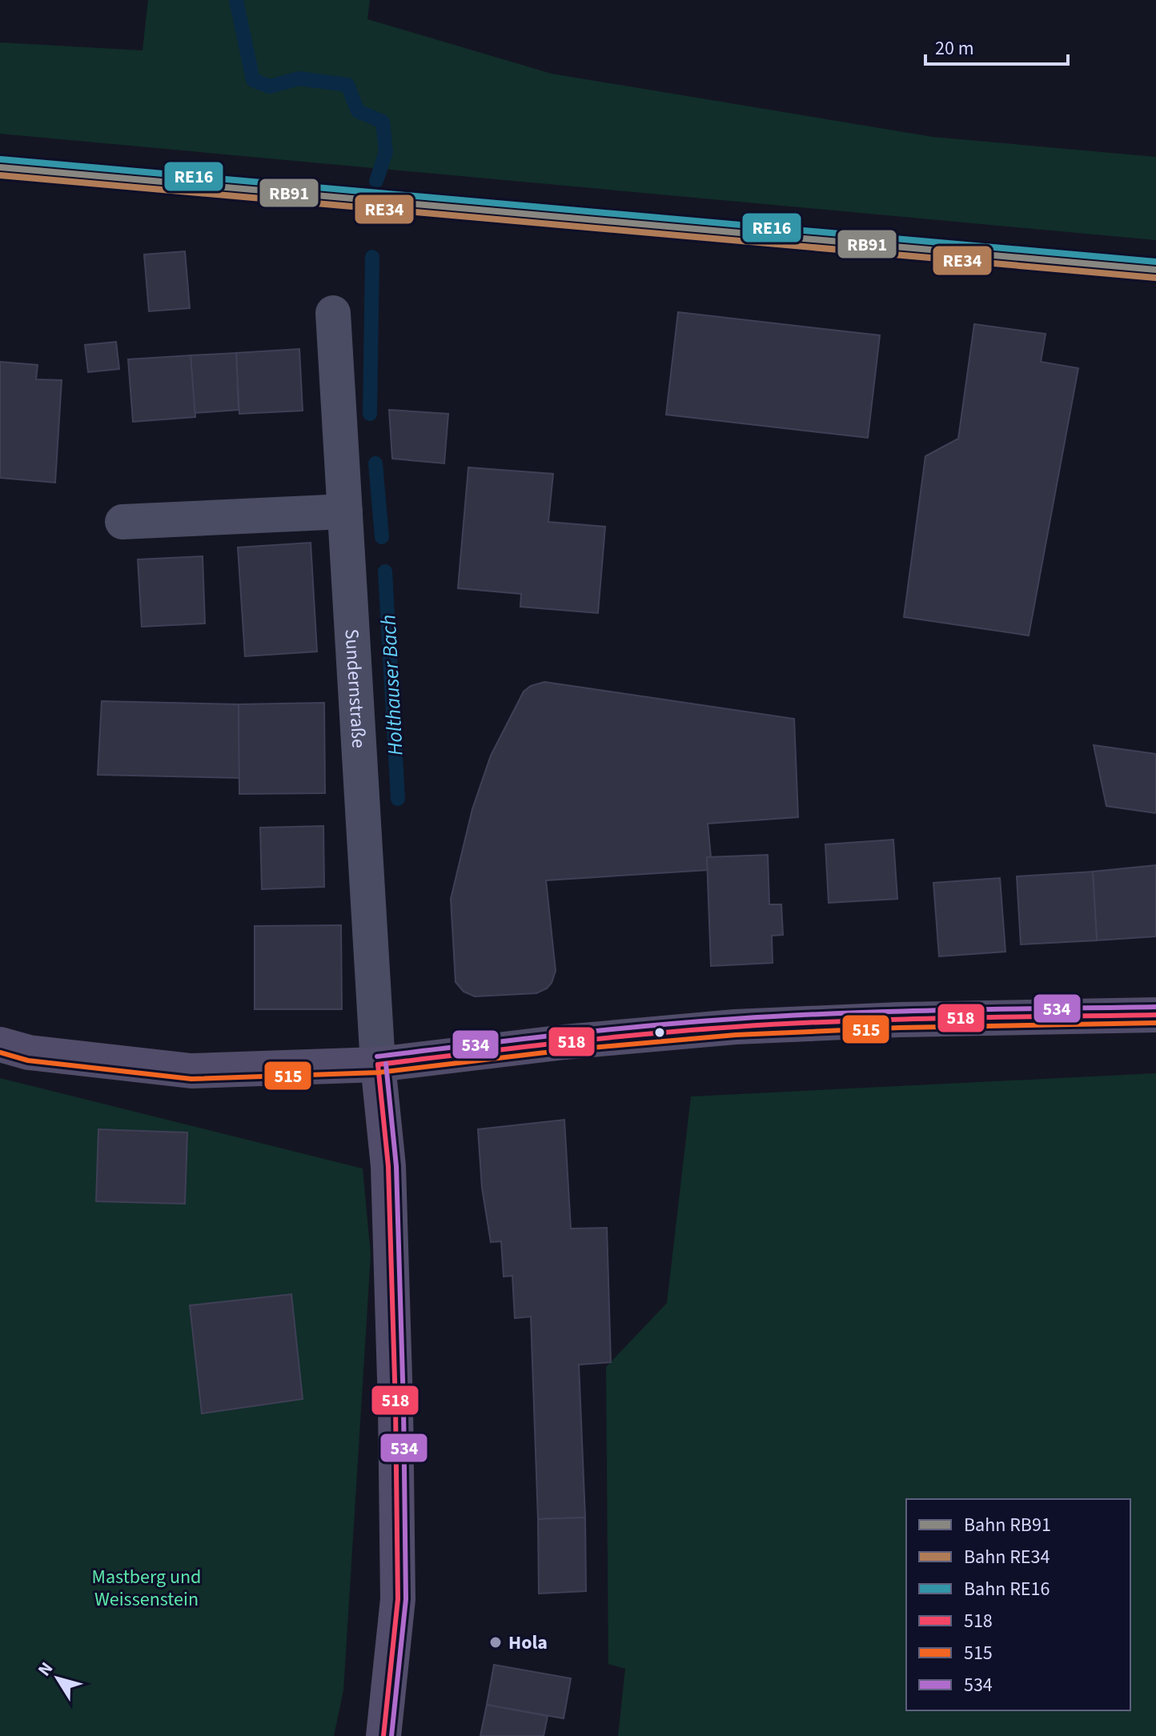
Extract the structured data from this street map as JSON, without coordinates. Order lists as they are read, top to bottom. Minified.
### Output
{"streets":{"street":["Sundernstraße"]},"water":["Holthauser Bach"],"parks":["Mastberg und Weissenstein"],"places":["Hola"],"lines":["rail line RE16","rail line RB91","rail line RE34","transit line 534","transit line 518","transit line 515"],"legend":["Bahn RB91","Bahn RE34","Bahn RE16","518","515","534"],"scale_bar":"20 m","north":"top left"}
